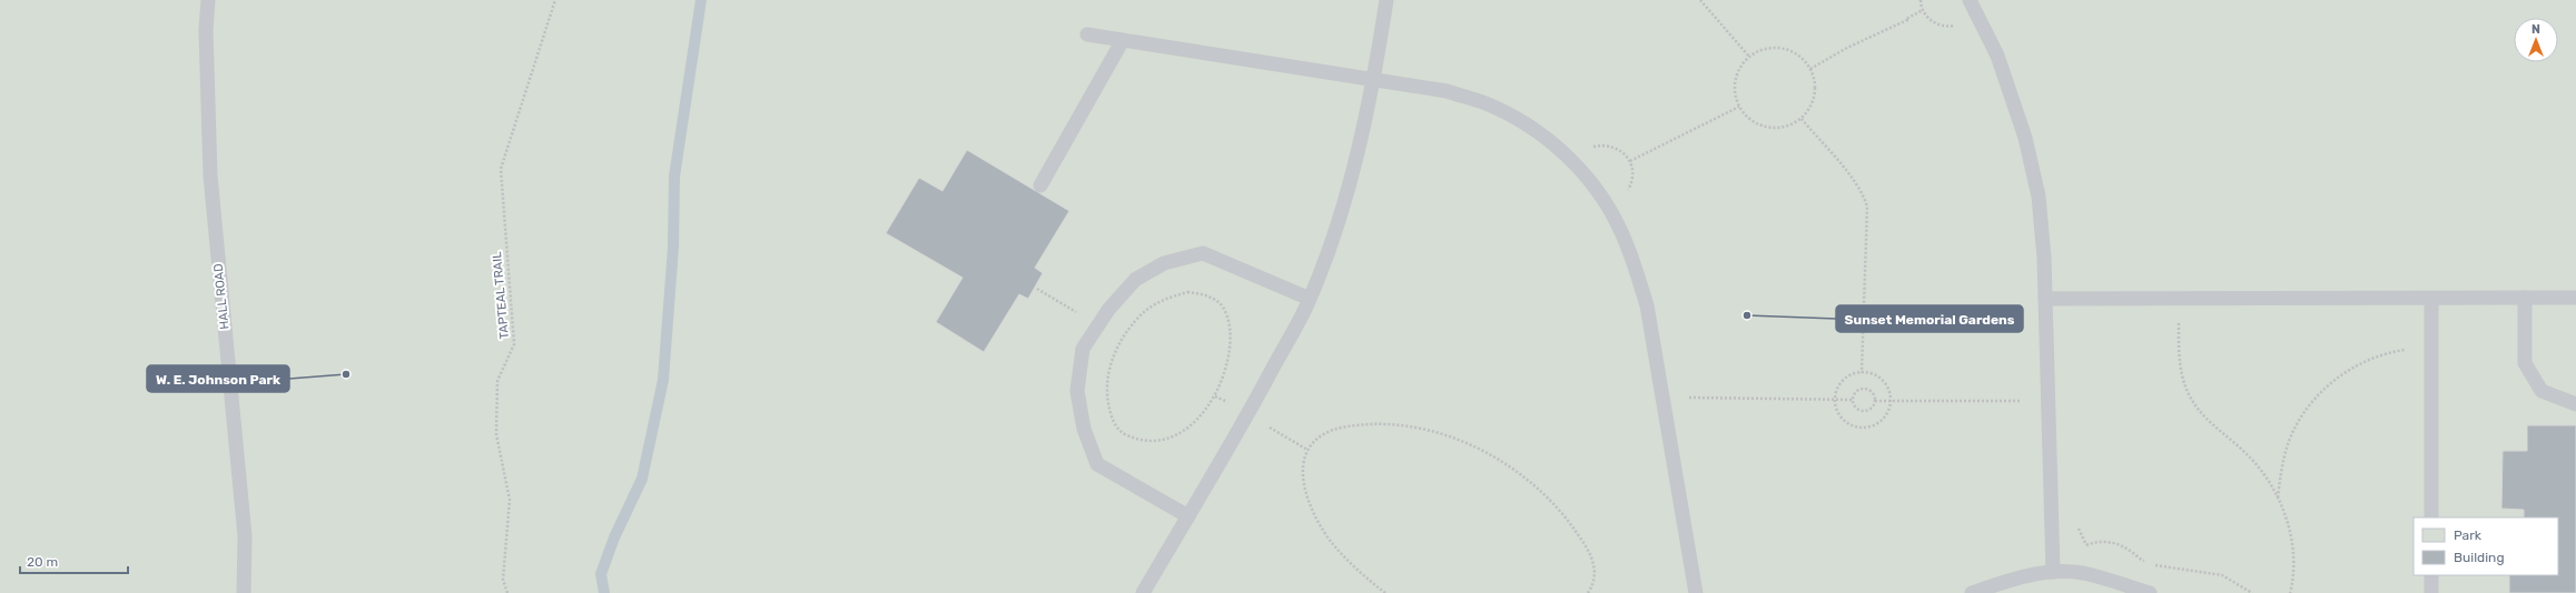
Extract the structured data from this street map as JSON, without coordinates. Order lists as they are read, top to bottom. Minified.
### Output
{"streets":{"lane":["HALL ROAD"],"path":["TAPTEAL TRAIL"]},"places":["Sunset Memorial Gardens","W. E. Johnson Park"],"legend":["Park","Building"],"scale_bar":"20 m","north":"top"}
